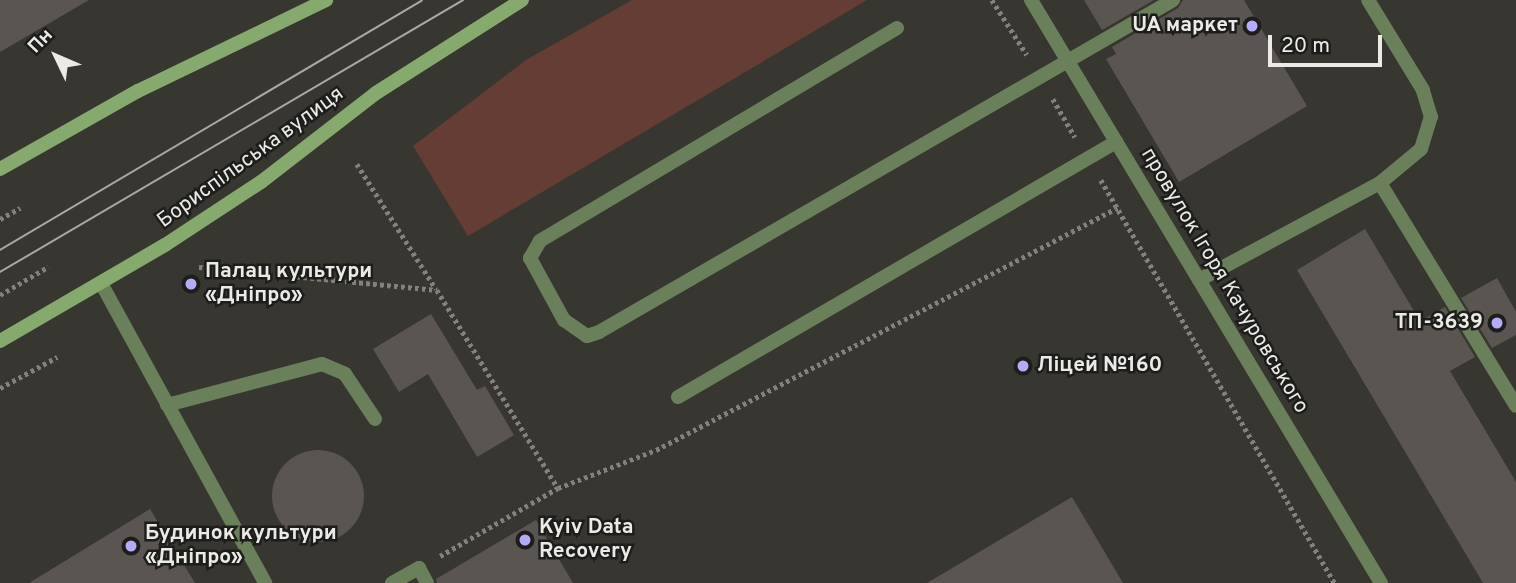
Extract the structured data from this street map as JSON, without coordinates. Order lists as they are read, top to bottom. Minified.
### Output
{"streets":{"main road":["Бориспільська вулиця"],"street":["провулок Ігоря Качуровського"]},"places":["UA маркет","Палац культури «Дніпро»","ТП-3639","Ліцей №160","Kyiv Data Recovery","Будинок культури «Дніпро»"],"scale_bar":"20 m","north":"top left"}
